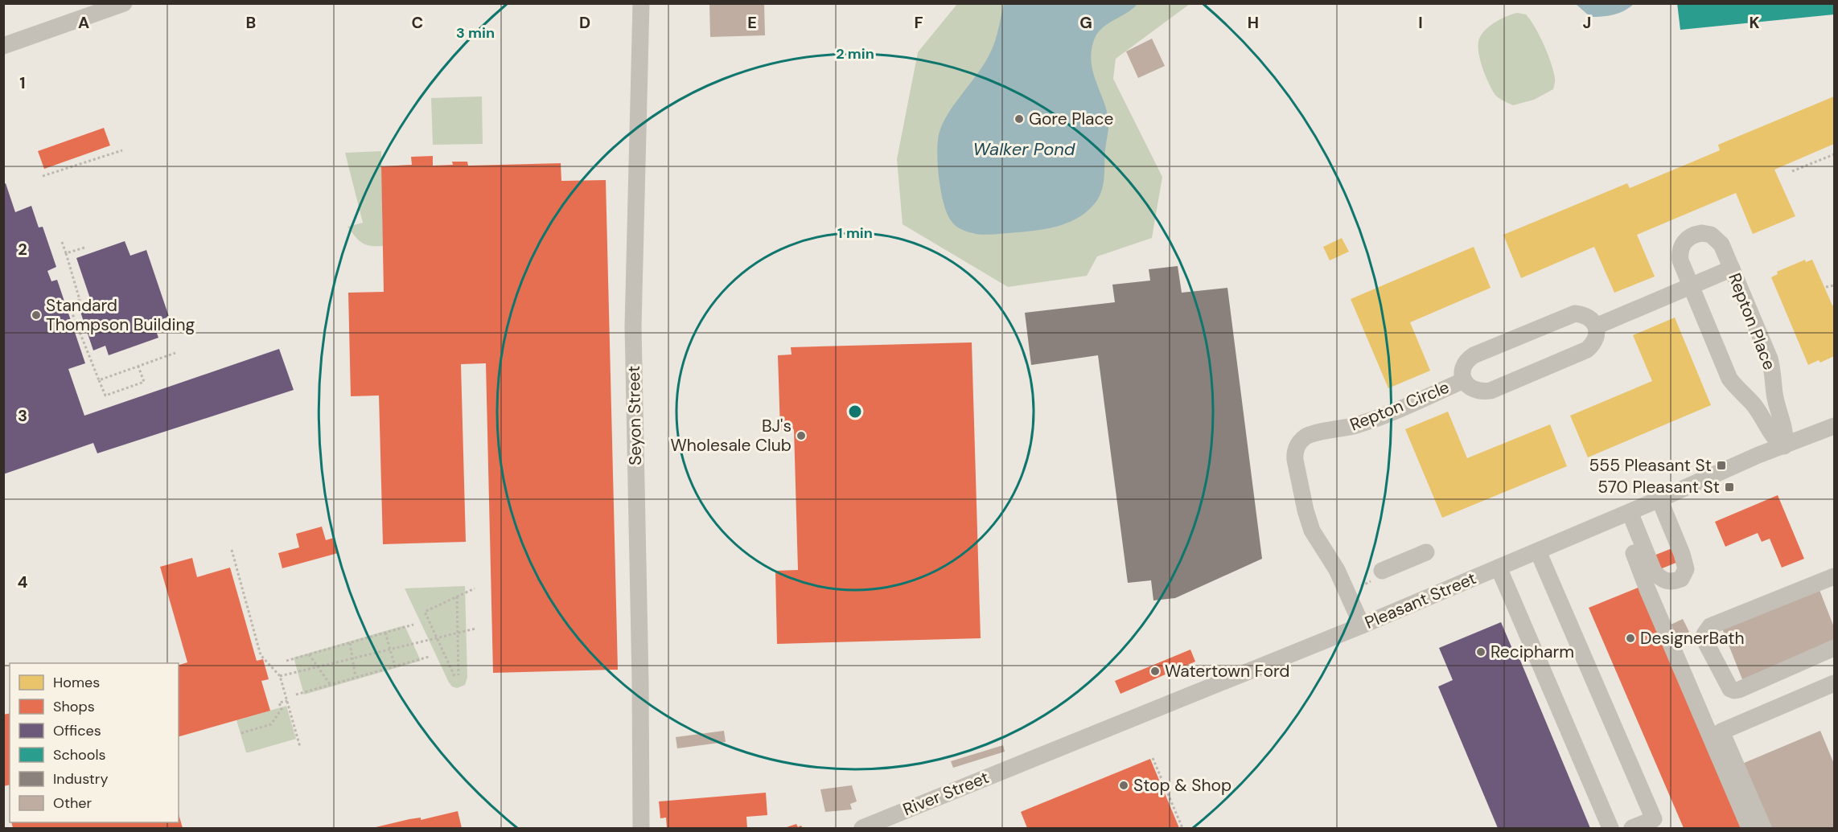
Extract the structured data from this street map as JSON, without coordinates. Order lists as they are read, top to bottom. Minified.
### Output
{"streets":{"street":["Repton Place","Repton Circle","Seyon Street","Pleasant Street","River Street"]},"crossings":[["Repton Place","Pleasant Street"],["Repton Circle","Pleasant Street"],["Pleasant Street","River Street"]],"water":["Walker Pond"],"places":{"other":["Gore Place","Standard Thompson Building","BJ's Wholesale Club","DesignerBath","Recipharm","Watertown Ford","Stop & Shop"],"transit":["555 Pleasant St","570 Pleasant St"]},"legend":["Homes","Shops","Offices","Schools","Industry","Other"],"grid":{"columns":["A","B","C","D","E","F","G","H","I","J","K"],"rows":["1","2","3","4"]},"rings":["3 min","2 min","1 min"]}
